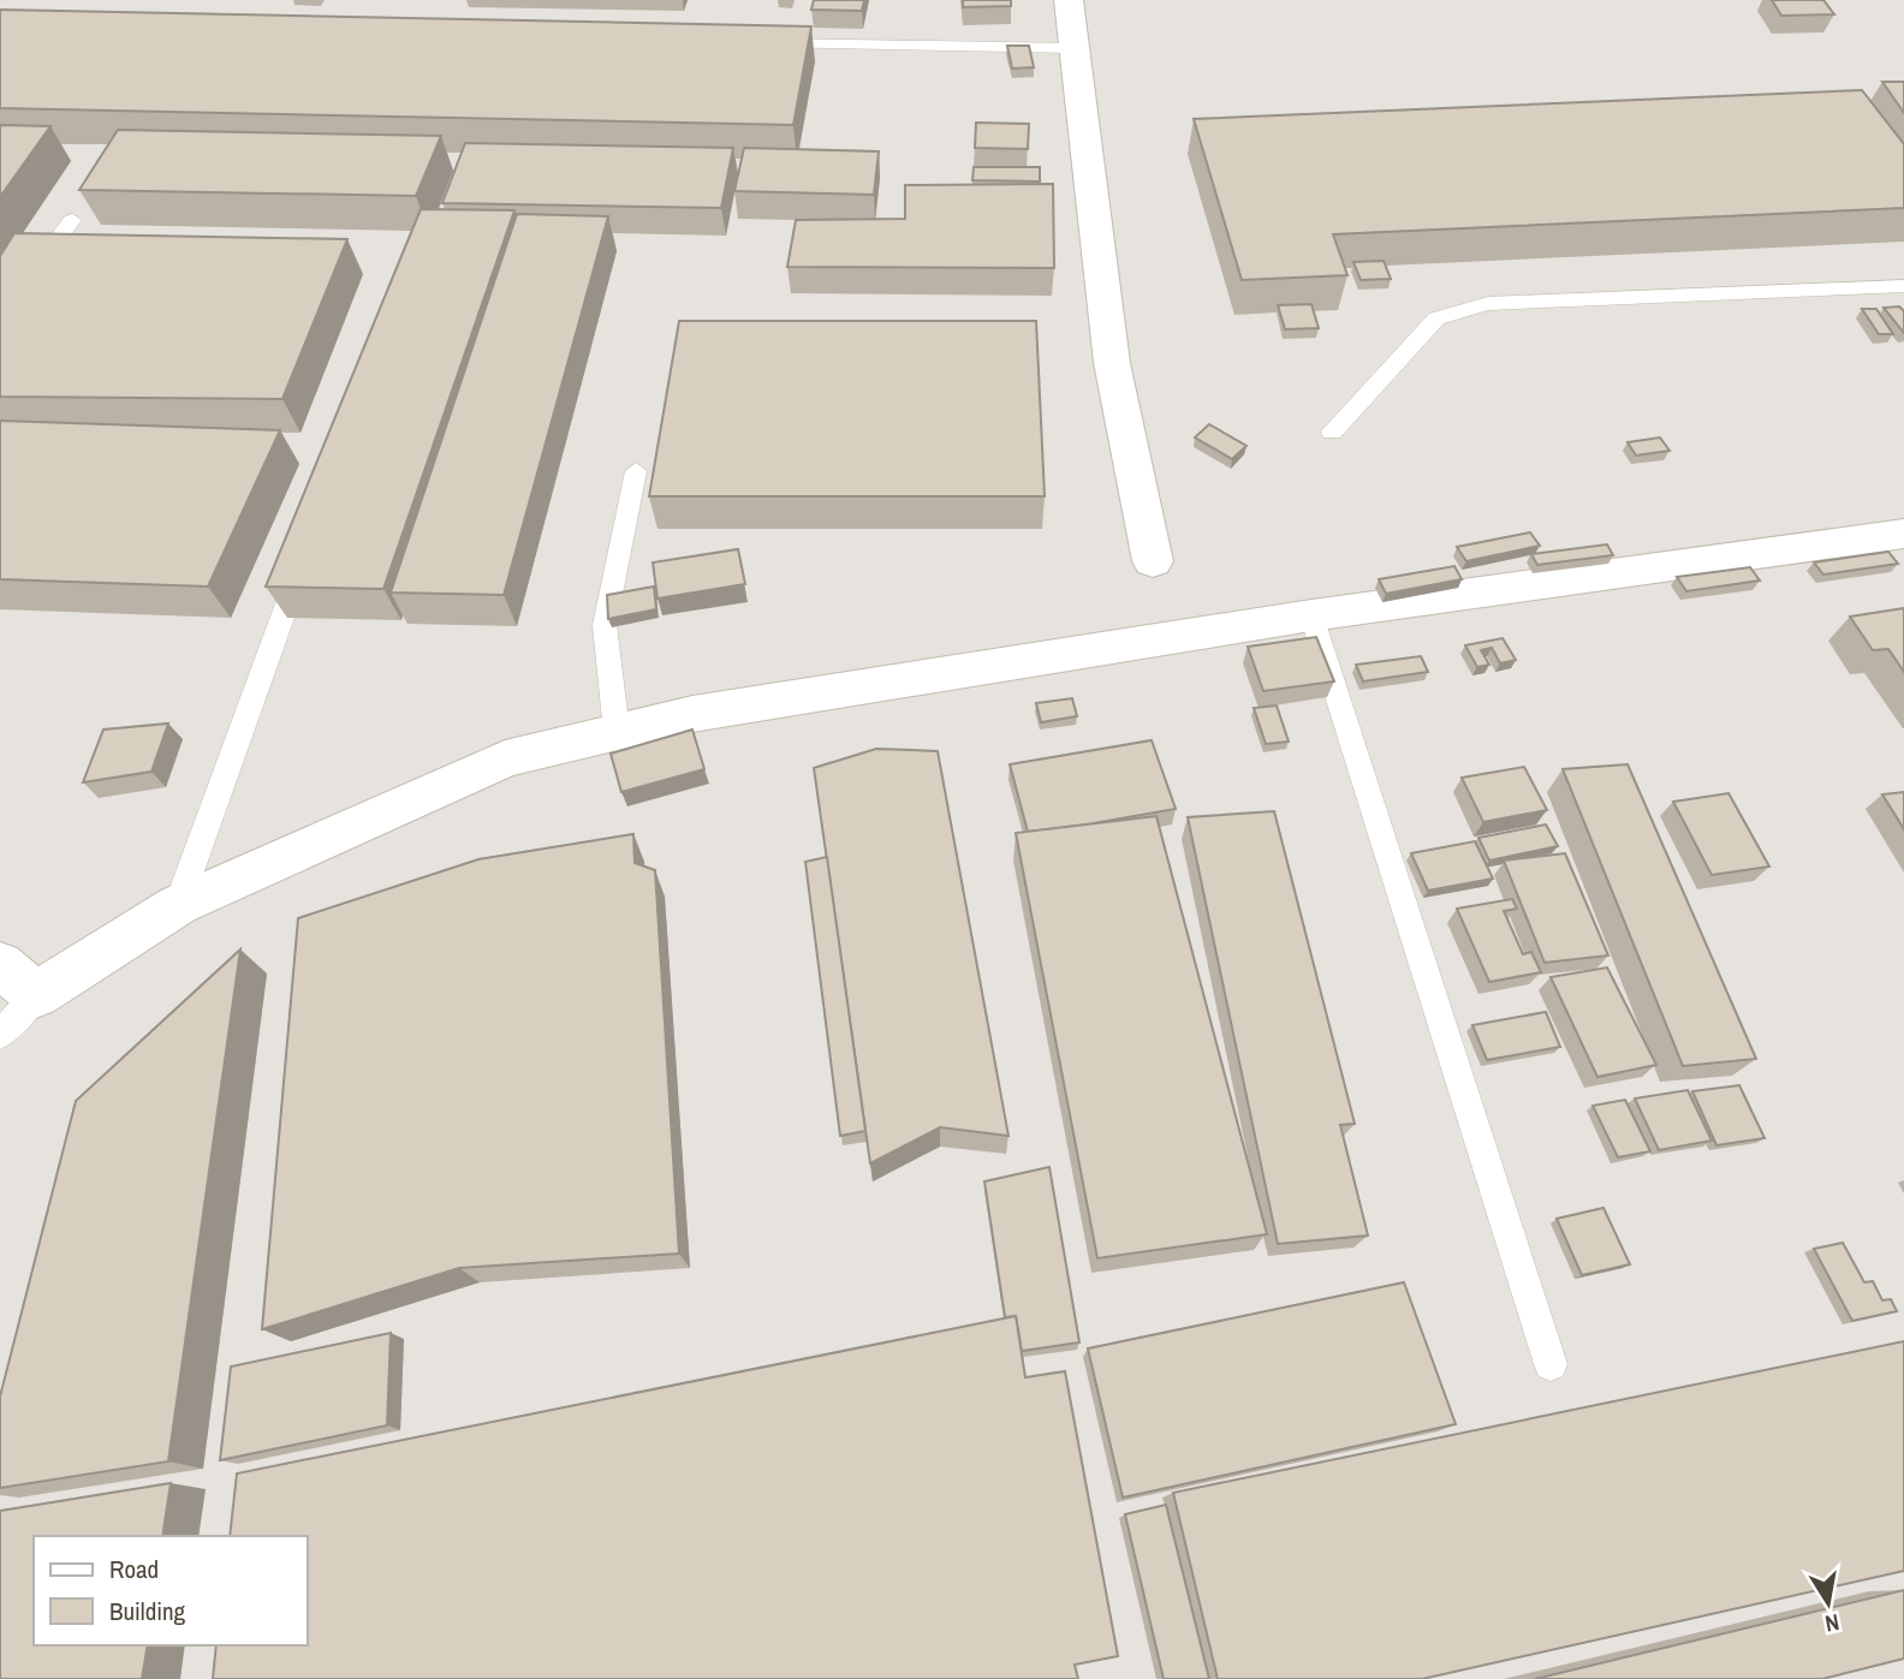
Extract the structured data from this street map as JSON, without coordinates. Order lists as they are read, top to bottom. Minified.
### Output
{"legend":["Road","Building"],"north":"bottom"}
